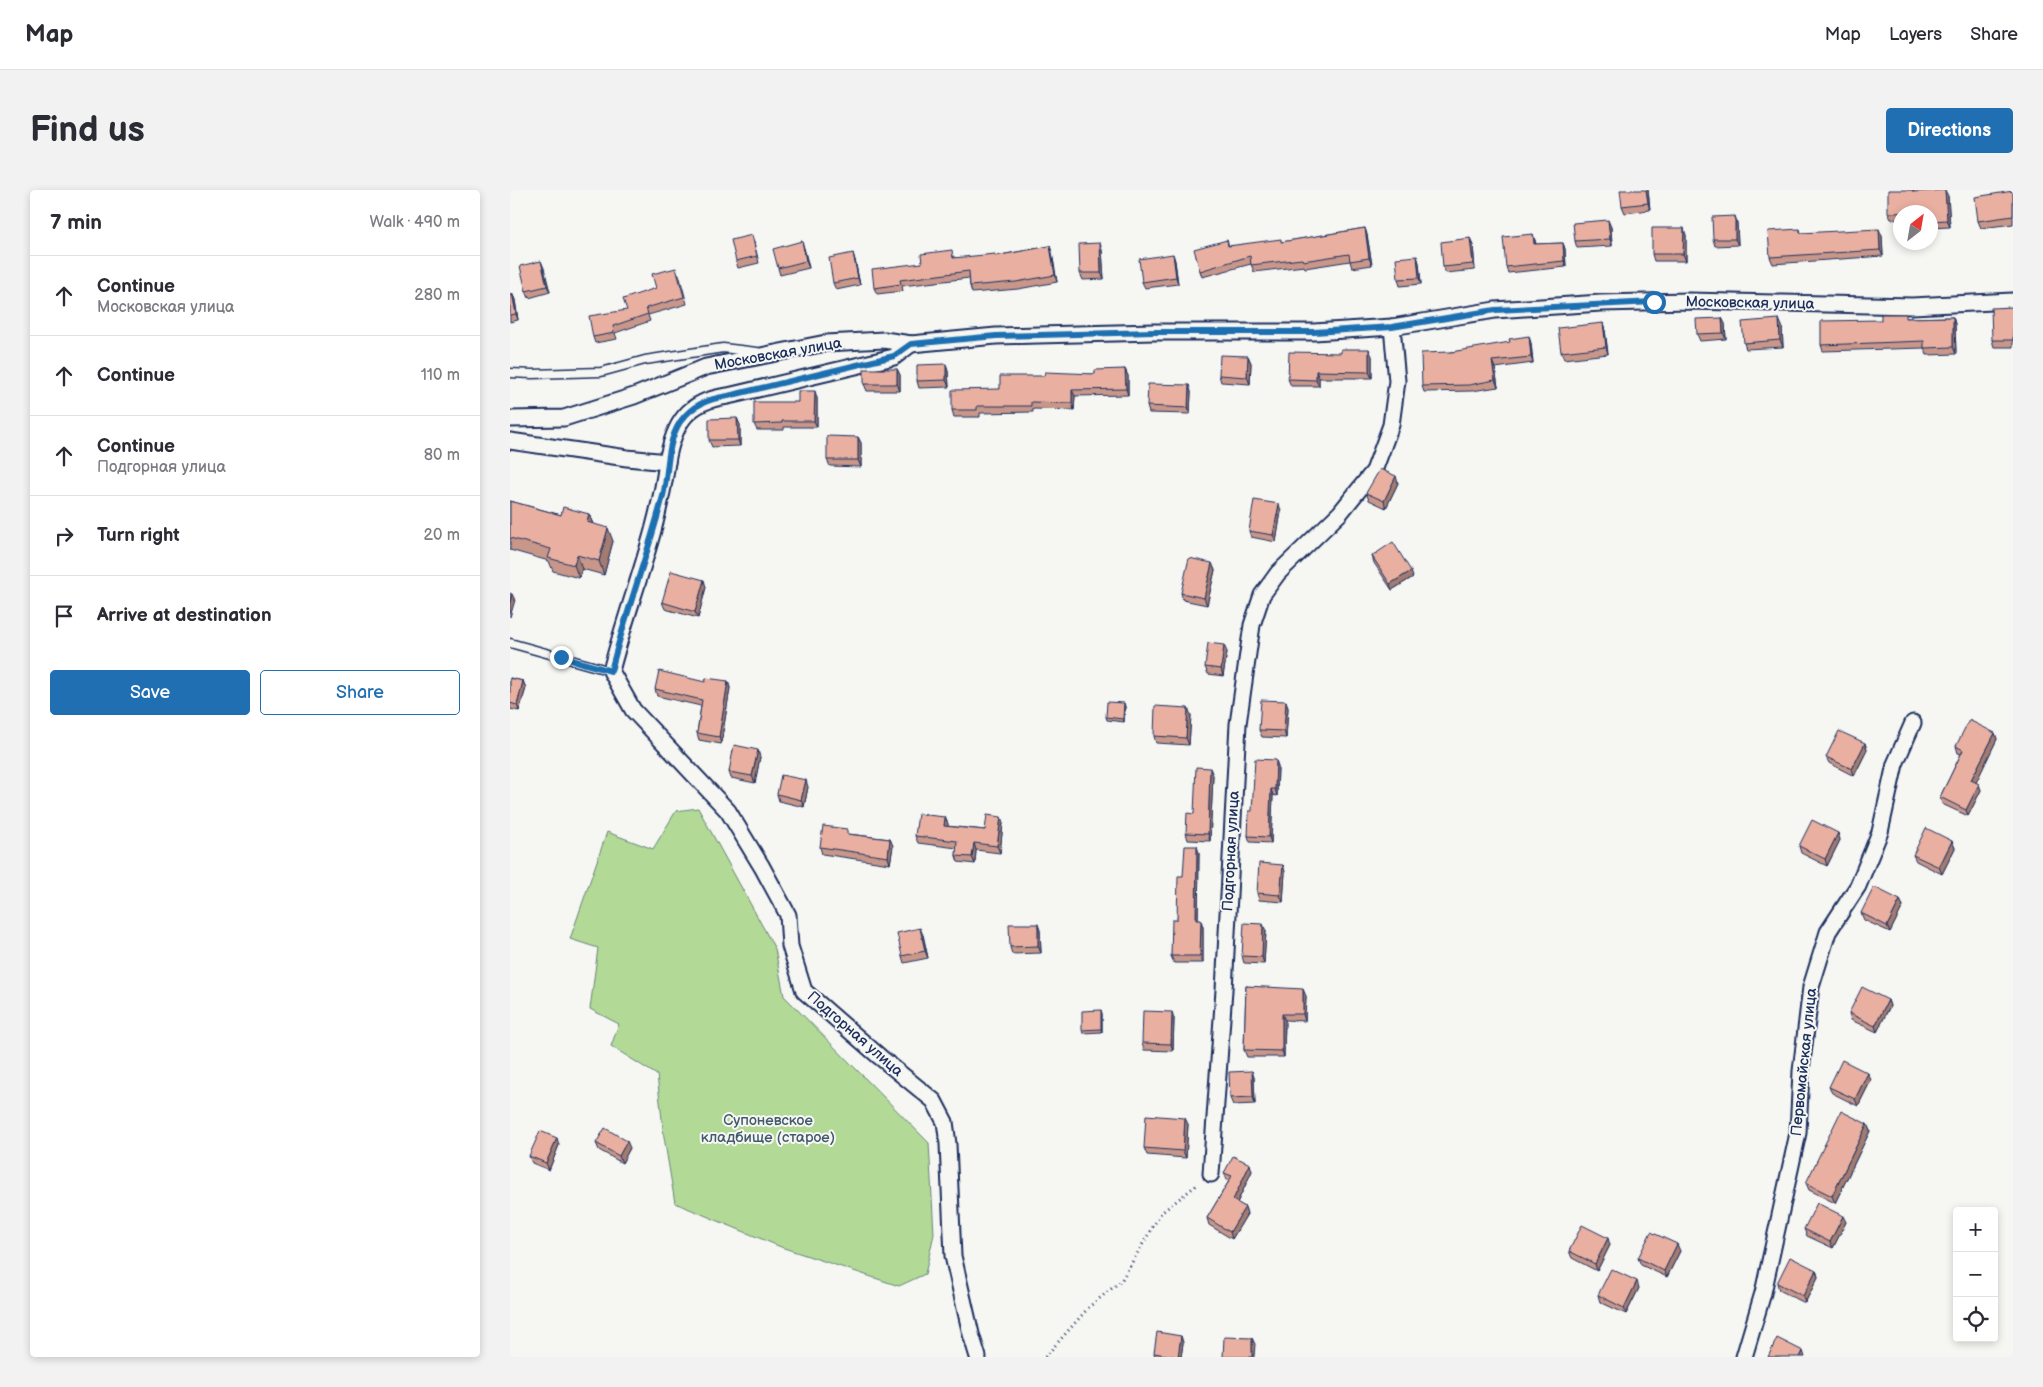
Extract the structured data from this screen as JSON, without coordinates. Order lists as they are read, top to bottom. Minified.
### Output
{"streets":{"street":["Московская улица","Подгорная улица","Первомайская улица"]},"crossings":[["Московская улица","Подгорная улица"]],"parks":["Супоневское кладбище (старое)"],"north":"top right","page":{"header":"Map","nav":["Map","Layers","Share"],"buttons":["Directions",["Save","Share"]],"title":"Find us","heading":["7 min","Walk · 490 m"],"list":[["Continue","Московская улица","280 m"],["Continue","110 m"],["Continue","Подгорная улица","80 m"],["Turn right","20 m"],"Arrive at destination"],"map_buttons":["+","−"]}}
